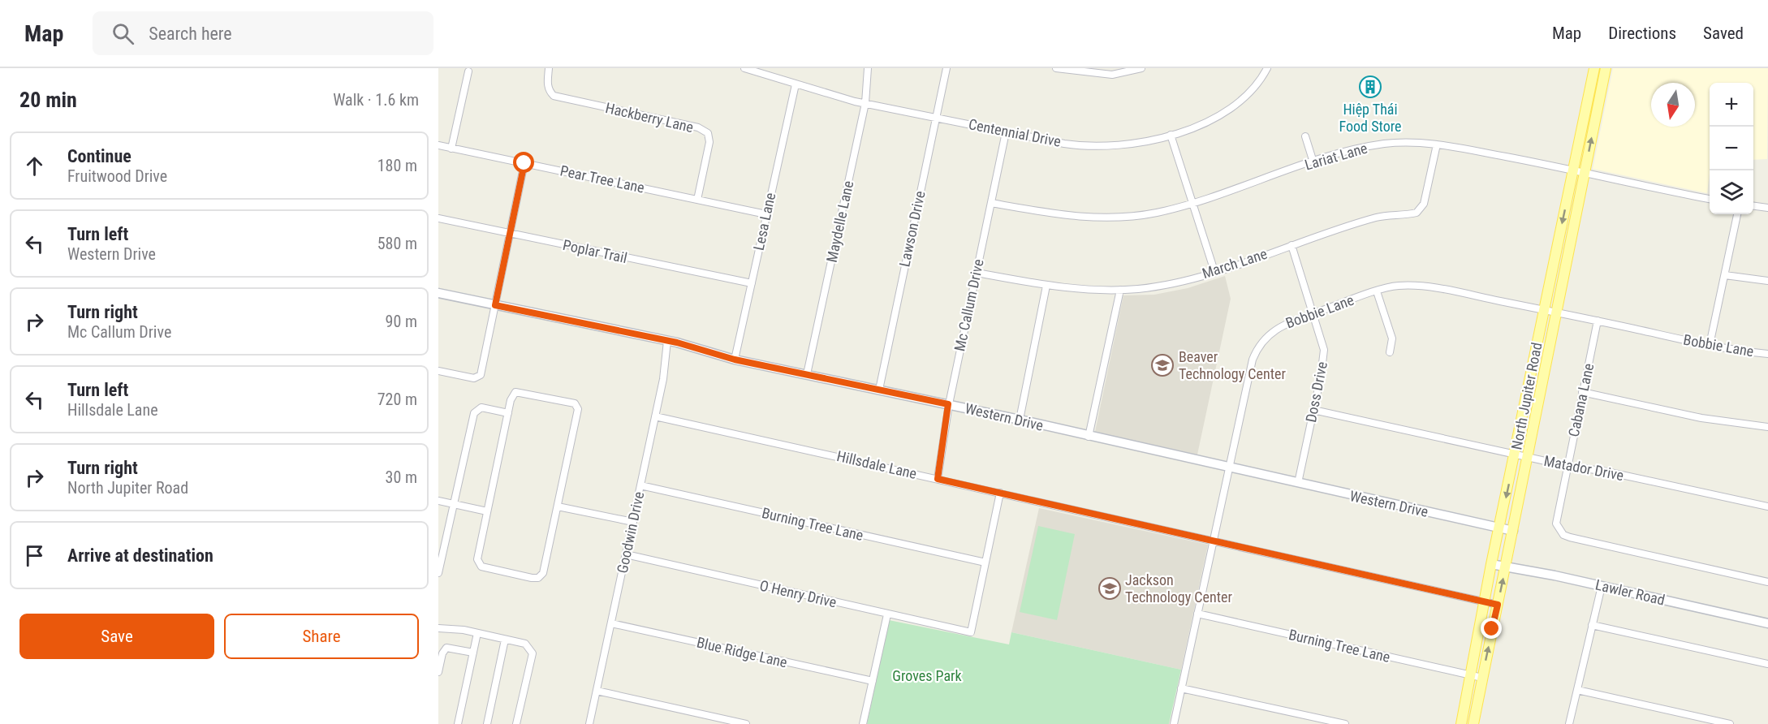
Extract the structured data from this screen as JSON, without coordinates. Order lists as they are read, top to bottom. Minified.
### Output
{"streets":{"main road":["North Jupiter Road"],"street":["Hackberry Lane","Centennial Drive","Lariat Lane","Pear Tree Lane","Lesa Lane","Maydelle Lane","Lawson Drive","Poplar Trail","March Lane","Mc Callum Drive","Bobbie Lane","Doss Drive","Cabana Lane","Western Drive","Hillsdale Lane","Matador Drive","Burning Tree Lane","Goodwin Drive","Lawler Road","O Henry Drive","Blue Ridge Lane"]},"crossings":[["Hackberry Lane","Pear Tree Lane"],["Centennial Drive","Lesa Lane"],["Centennial Drive","Maydelle Lane"],["Centennial Drive","Lawson Drive"],["Centennial Drive","Mc Callum Drive"],["Lariat Lane","March Lane"],["Lariat Lane","Mc Callum Drive"],["Lariat Lane","North Jupiter Road"],["Pear Tree Lane","Lesa Lane"],["Lesa Lane","Poplar Trail"],["Lesa Lane","Western Drive"],["Maydelle Lane","Western Drive"],["Lawson Drive","Western Drive"],["March Lane","Mc Callum Drive"],["March Lane","Doss Drive"],["Mc Callum Drive","Western Drive"],["Mc Callum Drive","Hillsdale Lane"],["Bobbie Lane","Doss Drive"],["Bobbie Lane","North Jupiter Road"],["Bobbie Lane","Cabana Lane"],["Bobbie Lane","Western Drive"],["Bobbie Lane","Hillsdale Lane"],["Bobbie Lane","Burning Tree Lane"],["Doss Drive","Western Drive"],["Doss Drive","Matador Drive"],["North Jupiter Road","Western Drive"],["North Jupiter Road","Hillsdale Lane"],["North Jupiter Road","Matador Drive"],["North Jupiter Road","Burning Tree Lane"],["North Jupiter Road","Lawler Road"],["Cabana Lane","Matador Drive"],["Western Drive","Goodwin Drive"],["Hillsdale Lane","Goodwin Drive"],["Burning Tree Lane","Goodwin Drive"],["Burning Tree Lane","O Henry Drive"],["Goodwin Drive","O Henry Drive"],["Goodwin Drive","Blue Ridge Lane"]],"parks":["Groves Park"],"places":{"building":["Hiệp Thái Food Store"],"school or university":["Beaver Technology Center","Jackson Technology Center"]},"north":"bottom","page":{"header":"Map","search":"Search here","nav":["Map","Directions","Saved"],"heading":["20 min","Walk · 1.6 km"],"map_buttons":["+","−"],"list":[["Continue","Fruitwood Drive","180 m"],["Turn left","Western Drive","580 m"],["Turn right","Mc Callum Drive","90 m"],["Turn left","Hillsdale Lane","720 m"],["Turn right","North Jupiter Road","30 m"],"Arrive at destination"],"buttons":["Save","Share"]}}
